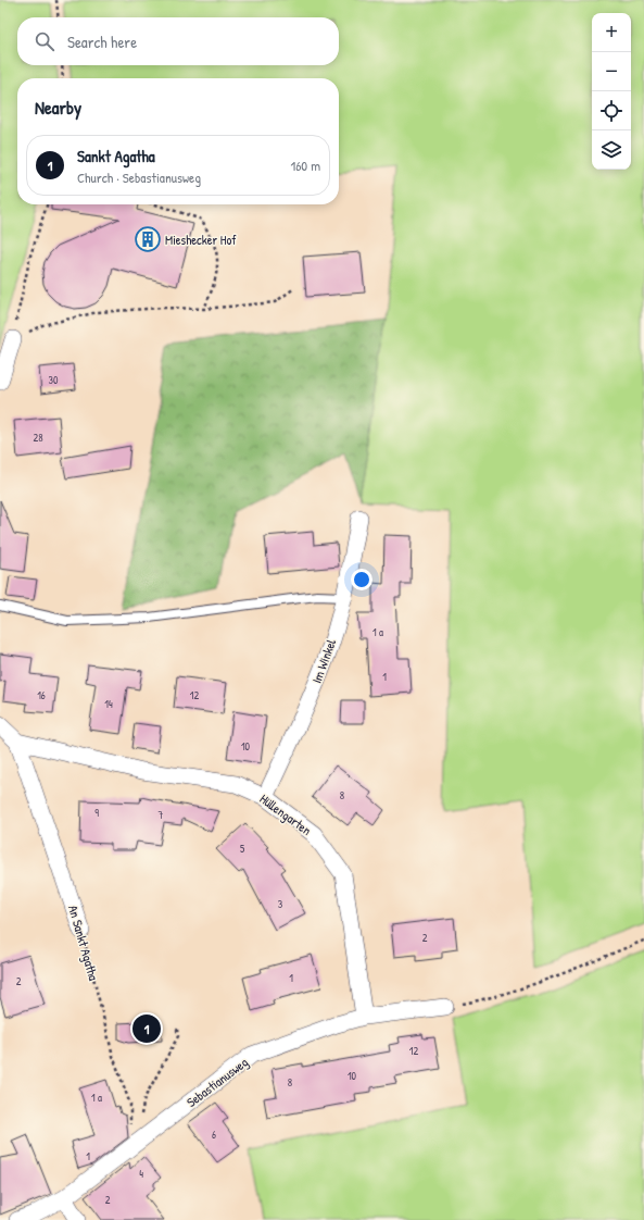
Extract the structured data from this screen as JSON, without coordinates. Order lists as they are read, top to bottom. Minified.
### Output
{"streets":{"street":["Im Winkel","Hüllengarten","An Sankt Agatha","Sebastianusweg"]},"crossings":[["Im Winkel","Hüllengarten"],["Hüllengarten","An Sankt Agatha"],["Hüllengarten","Sebastianusweg"],["An Sankt Agatha","Sebastianusweg"]],"places":{"building":["Mieshecker Hof"]},"house_numbers":["30","28","1 a","1","16","12","14","10","8","9","7","5","3","2","1","2","12","10","8","1 a","6","1","4","2"],"page":{"map_buttons":["+","−"],"search":"Search here","heading":"Nearby","list":[{"mark":"1","name":"Sankt Agatha","note":"Church · Sebastianusweg","value":"160 m"}],"pins":"1"}}
